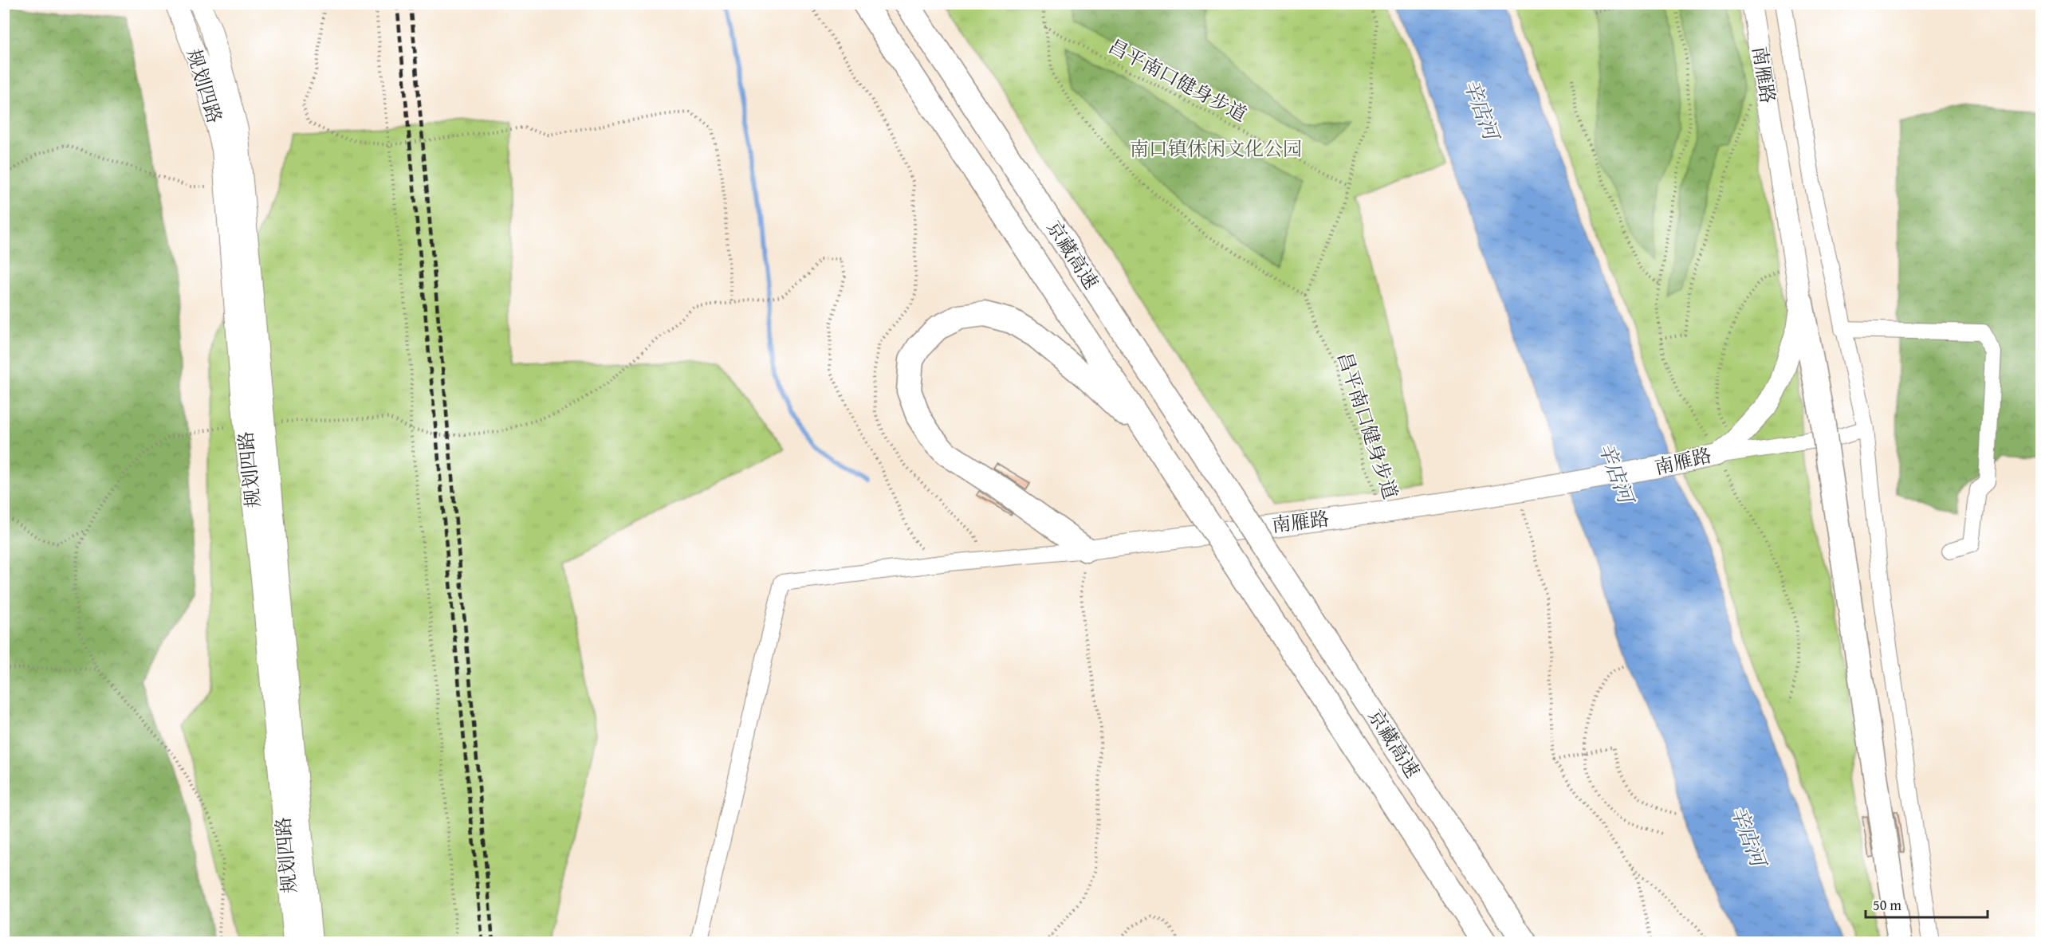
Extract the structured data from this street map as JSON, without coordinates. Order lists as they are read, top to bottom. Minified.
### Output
{"streets":{"highway":["京藏高速"],"main road":["南雁路","规划四路"],"path":["昌平南口健身步道"]},"crossings":[["南雁路","昌平南口健身步道"]],"water":["辛店河"],"parks":["南口镇休闲文化公园"],"scale_bar":"50 m"}
